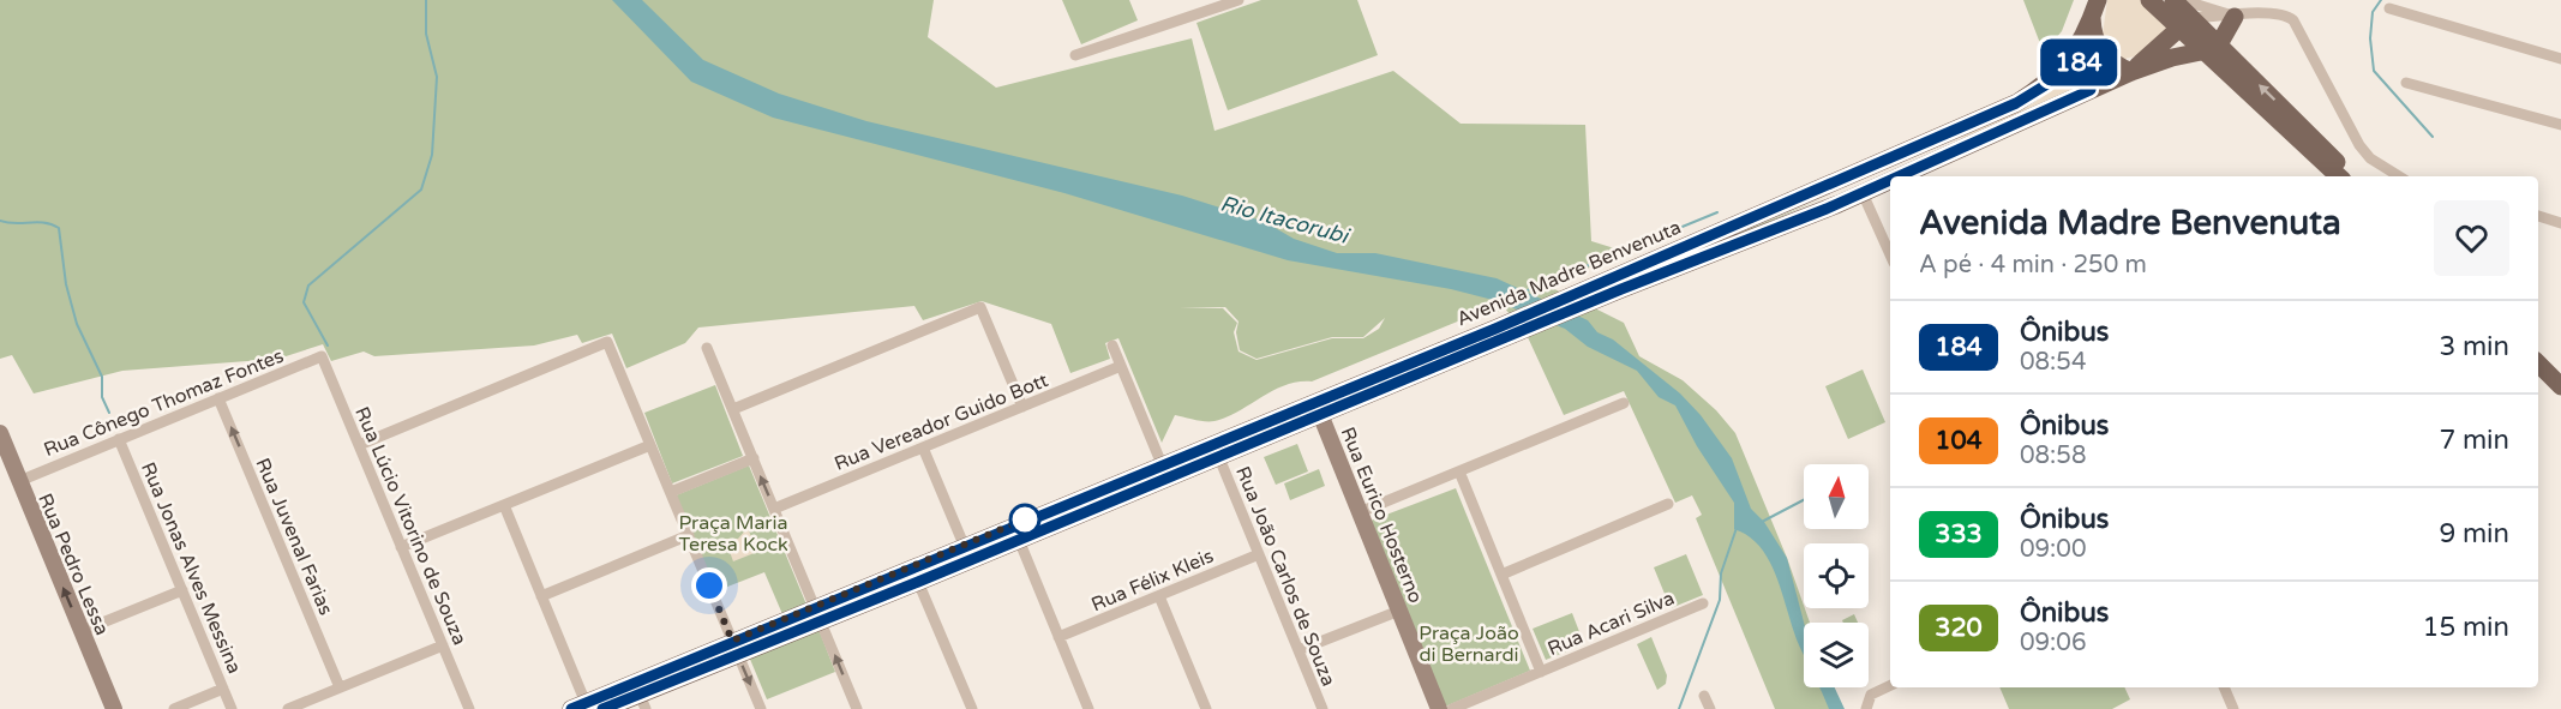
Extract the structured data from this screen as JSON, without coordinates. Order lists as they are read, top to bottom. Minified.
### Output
{"streets":{"main road":["Avenida Madre Benvenuta"],"street":["Rua Cônego Thomaz Fontes","Rua Vereador Guido Bott","Rua Eurico Hosterno","Rua Lúcio Vitorino de Souza","Rua Juvenal Farias","Rua Pedro Lessa","Rua Jonas Alves Messina","Rua João Carlos de Souza","Rua Félix Kleis","Rua Acari Silva"]},"crossings":[["Avenida Madre Benvenuta","Rua Eurico Hosterno"],["Avenida Madre Benvenuta","Rua João Carlos de Souza"],["Rua Cônego Thomaz Fontes","Rua Lúcio Vitorino de Souza"],["Rua Cônego Thomaz Fontes","Rua Juvenal Farias"],["Rua Cônego Thomaz Fontes","Rua Pedro Lessa"],["Rua Cônego Thomaz Fontes","Rua Jonas Alves Messina"],["Rua João Carlos de Souza","Rua Félix Kleis"]],"one_way":["Rua Juvenal Farias","Rua Pedro Lessa"],"water":["Rio Itacorubi"],"parks":["Praça Maria Teresa Kock","Praça João di Bernardi"],"lines":["bus line 184"],"north":"top","page":{"on_map":"184","heading":["Avenida Madre Benvenuta","A pé · 4 min · 250 m"],"list":[{"mark":"184","name":"Ônibus","note":"08:54","value":"3 min"},{"mark":"104","name":"Ônibus","note":"08:58","value":"7 min"},{"mark":"333","name":"Ônibus","note":"09:00","value":"9 min"},{"mark":"320","name":"Ônibus","note":"09:06","value":"15 min"}]}}
